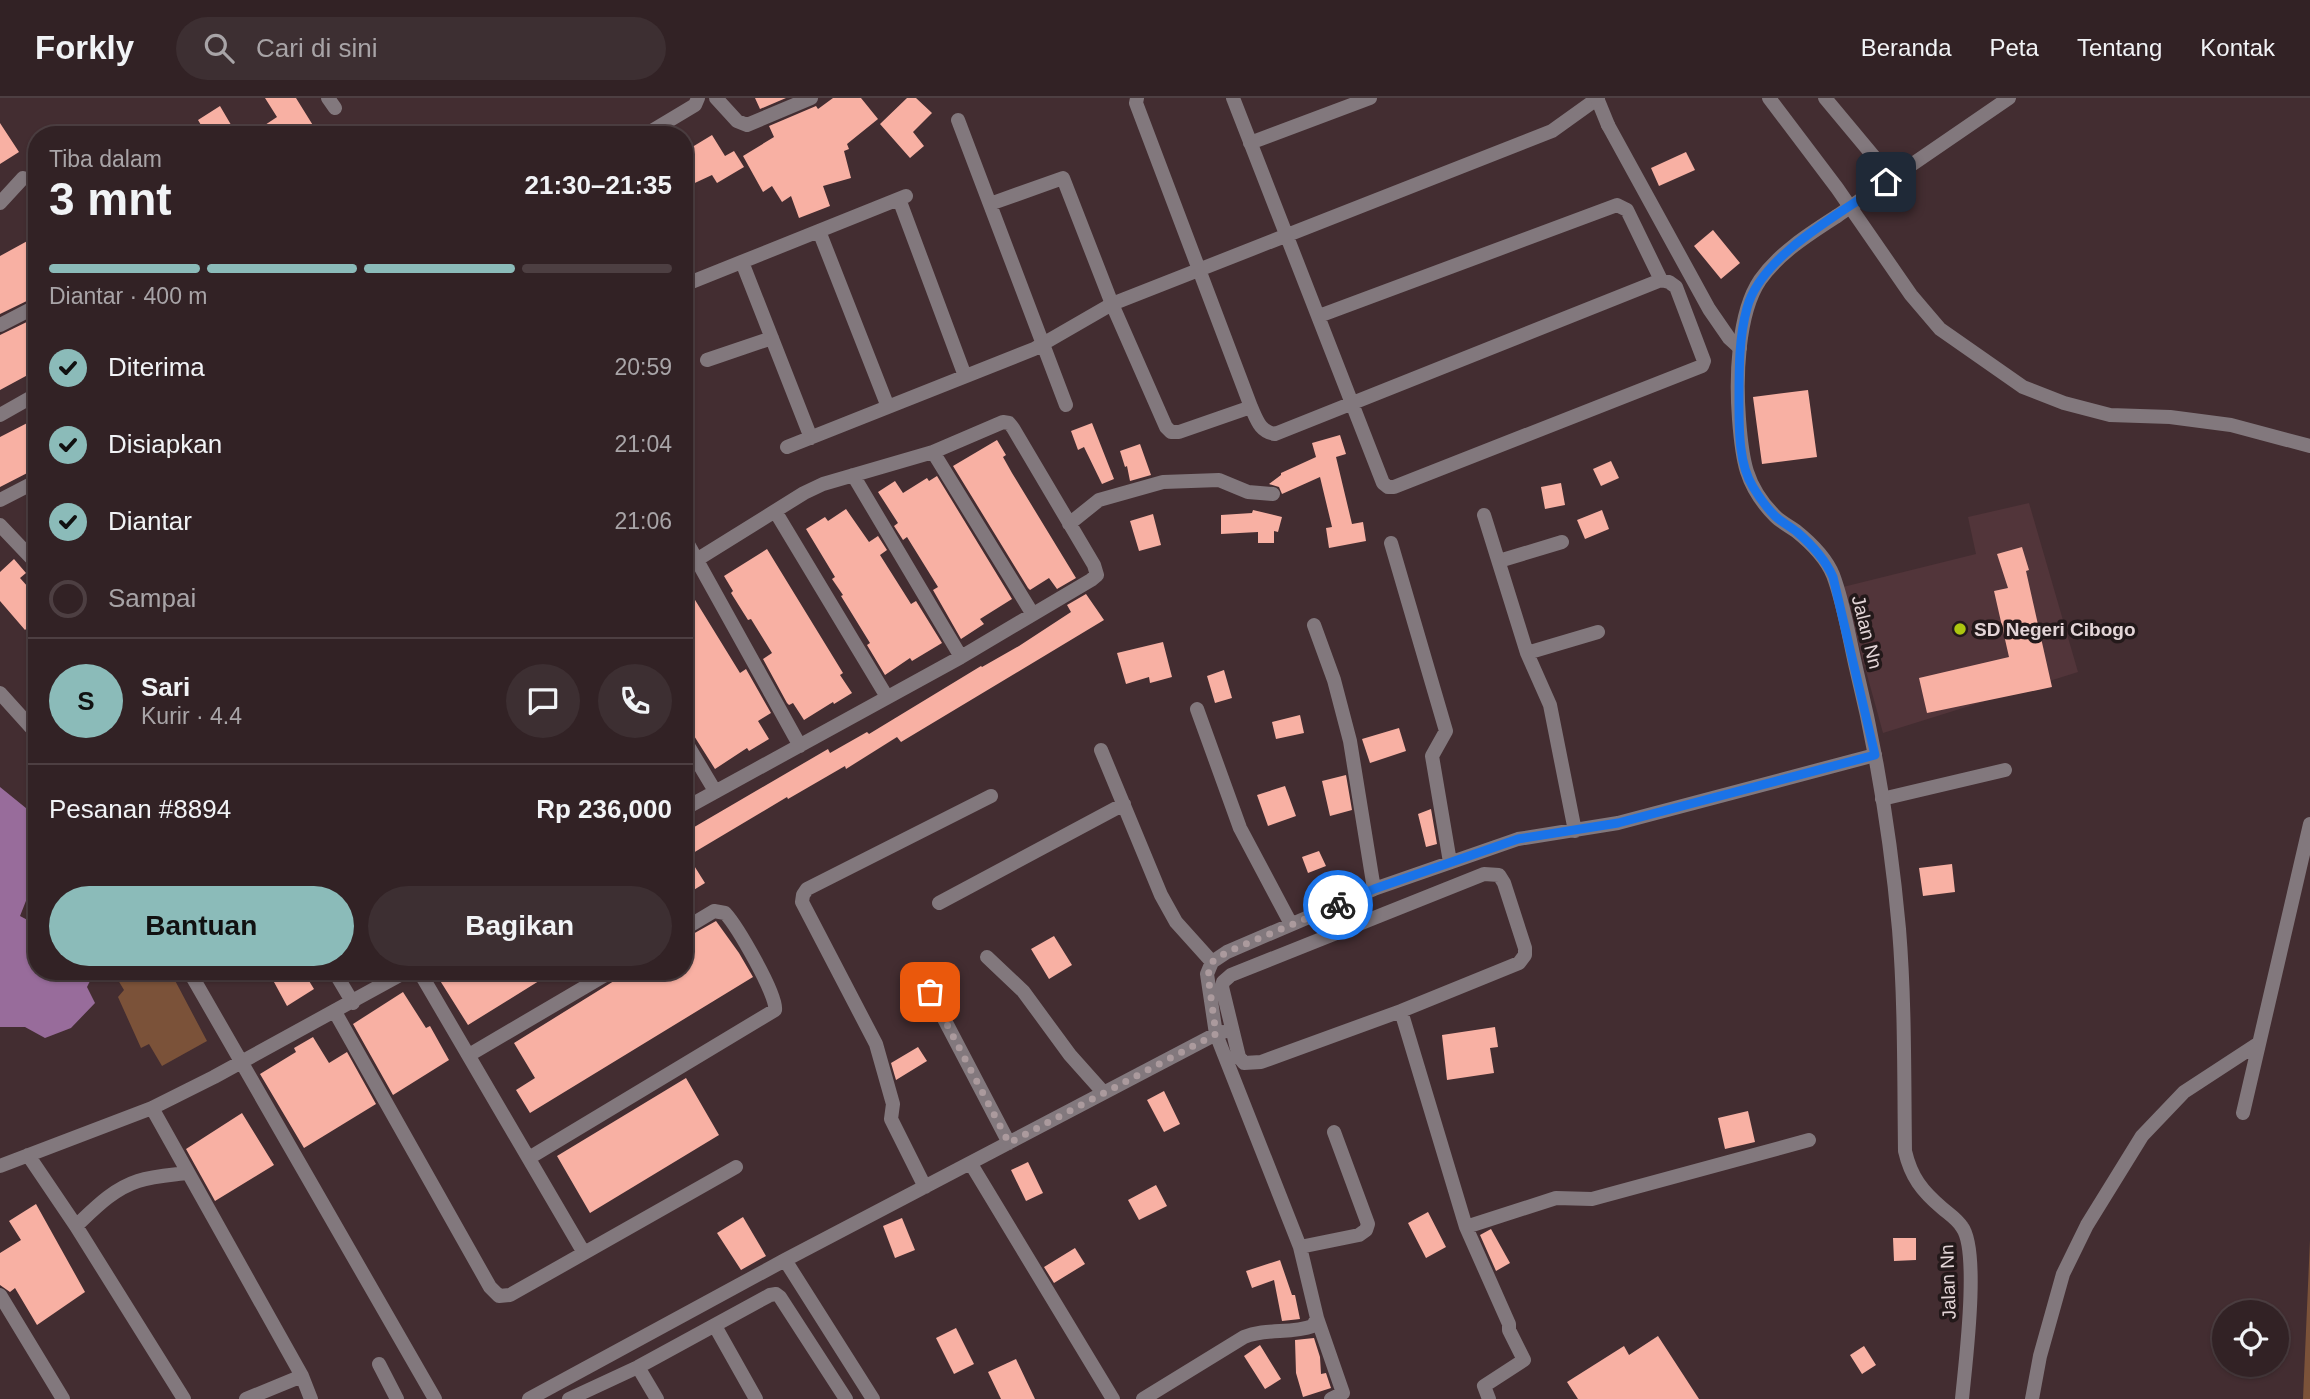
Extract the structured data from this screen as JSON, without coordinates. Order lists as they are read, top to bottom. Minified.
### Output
{"streets":{"street":["Jalan Nn"]},"places":["SD Negeri Cibogo"],"page":{"header":"Forkly","search":"Cari di sini","nav":["Beranda","Peta","Tentang","Kontak"],"heading":["3 mnt","Tiba dalam","21:30–21:35"],"panel":["Sari","Kurir · 4.4","Pesanan #8894","Rp 236,000"],"bar":"Diantar · 400 m","list":[["Diterima","20:59"],["Disiapkan","21:04"],["Diantar","21:06"],"Sampai"],"round":"S","buttons":["Bantuan","Bagikan"]}}
